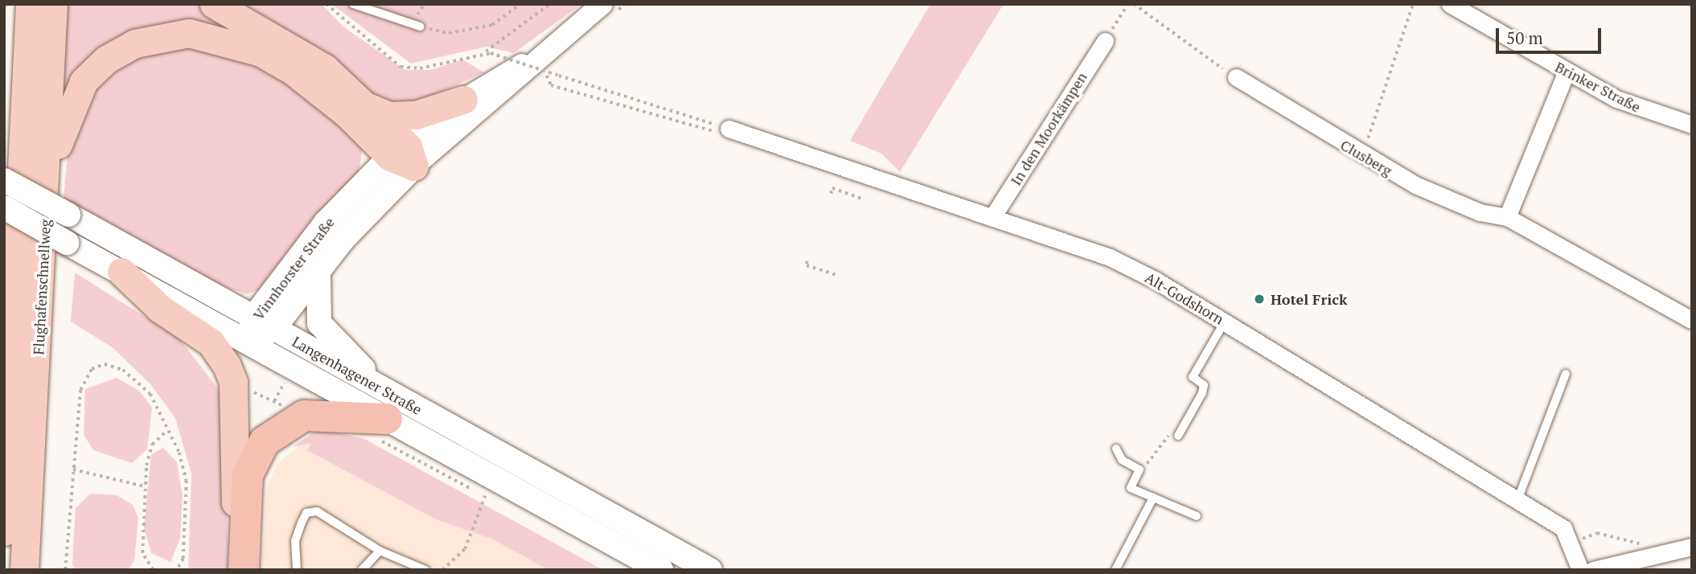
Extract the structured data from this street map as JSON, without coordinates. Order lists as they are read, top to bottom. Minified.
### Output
{"streets":{"highway":["Flughafenschnellweg"],"main road":["Vinnhorster Straße","Langenhagener Straße"],"street":["Brinker Straße","In den Moorkämpen","Clusberg","Alt-Godshorn"]},"crossings":[["In den Moorkämpen","Alt-Godshorn"],["Vinnhorster Straße","Langenhagener Straße"]],"places":["Hotel Frick"],"scale_bar":"50 m"}
